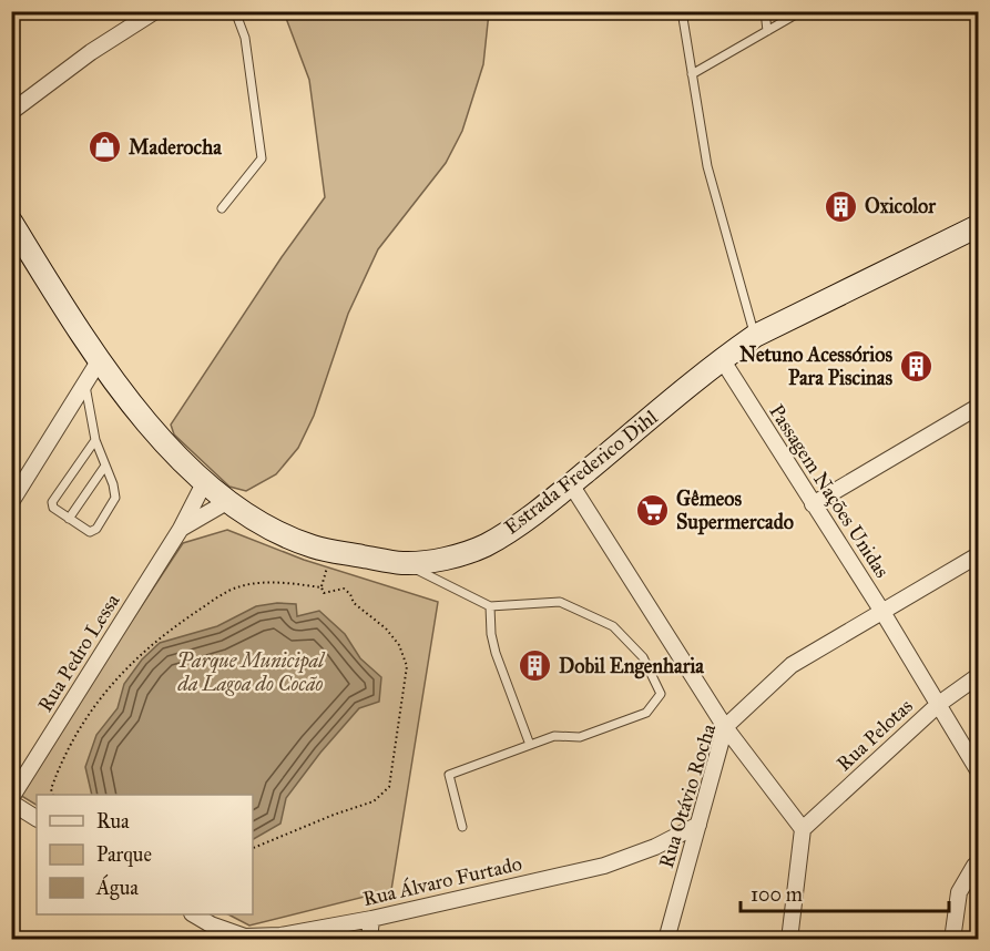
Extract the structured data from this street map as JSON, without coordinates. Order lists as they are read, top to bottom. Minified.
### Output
{"streets":{"main road":["Estrada Frederico Dihl"],"street":["Passagem Nações Unidas","Rua Pedro Lessa","Rua Pelotas","Rua Otávio Rocha","Rua Álvaro Furtado"]},"crossings":[["Estrada Frederico Dihl","Passagem Nações Unidas"],["Estrada Frederico Dihl","Rua Pedro Lessa"],["Passagem Nações Unidas","Rua Pelotas"],["Passagem Nações Unidas","Rua Otávio Rocha"],["Rua Otávio Rocha","Rua Álvaro Furtado"]],"parks":["Parque Municipal da Lagoa do Cocão"],"places":{"shop":["Maderocha"],"building":["Oxicolor","Netuno Acessórios Para Piscinas","Dobil Engenharia"],"supermarket":["Gêmeos Supermercado"]},"legend":["Rua","Parque","Água"],"scale_bar":"100 m"}
